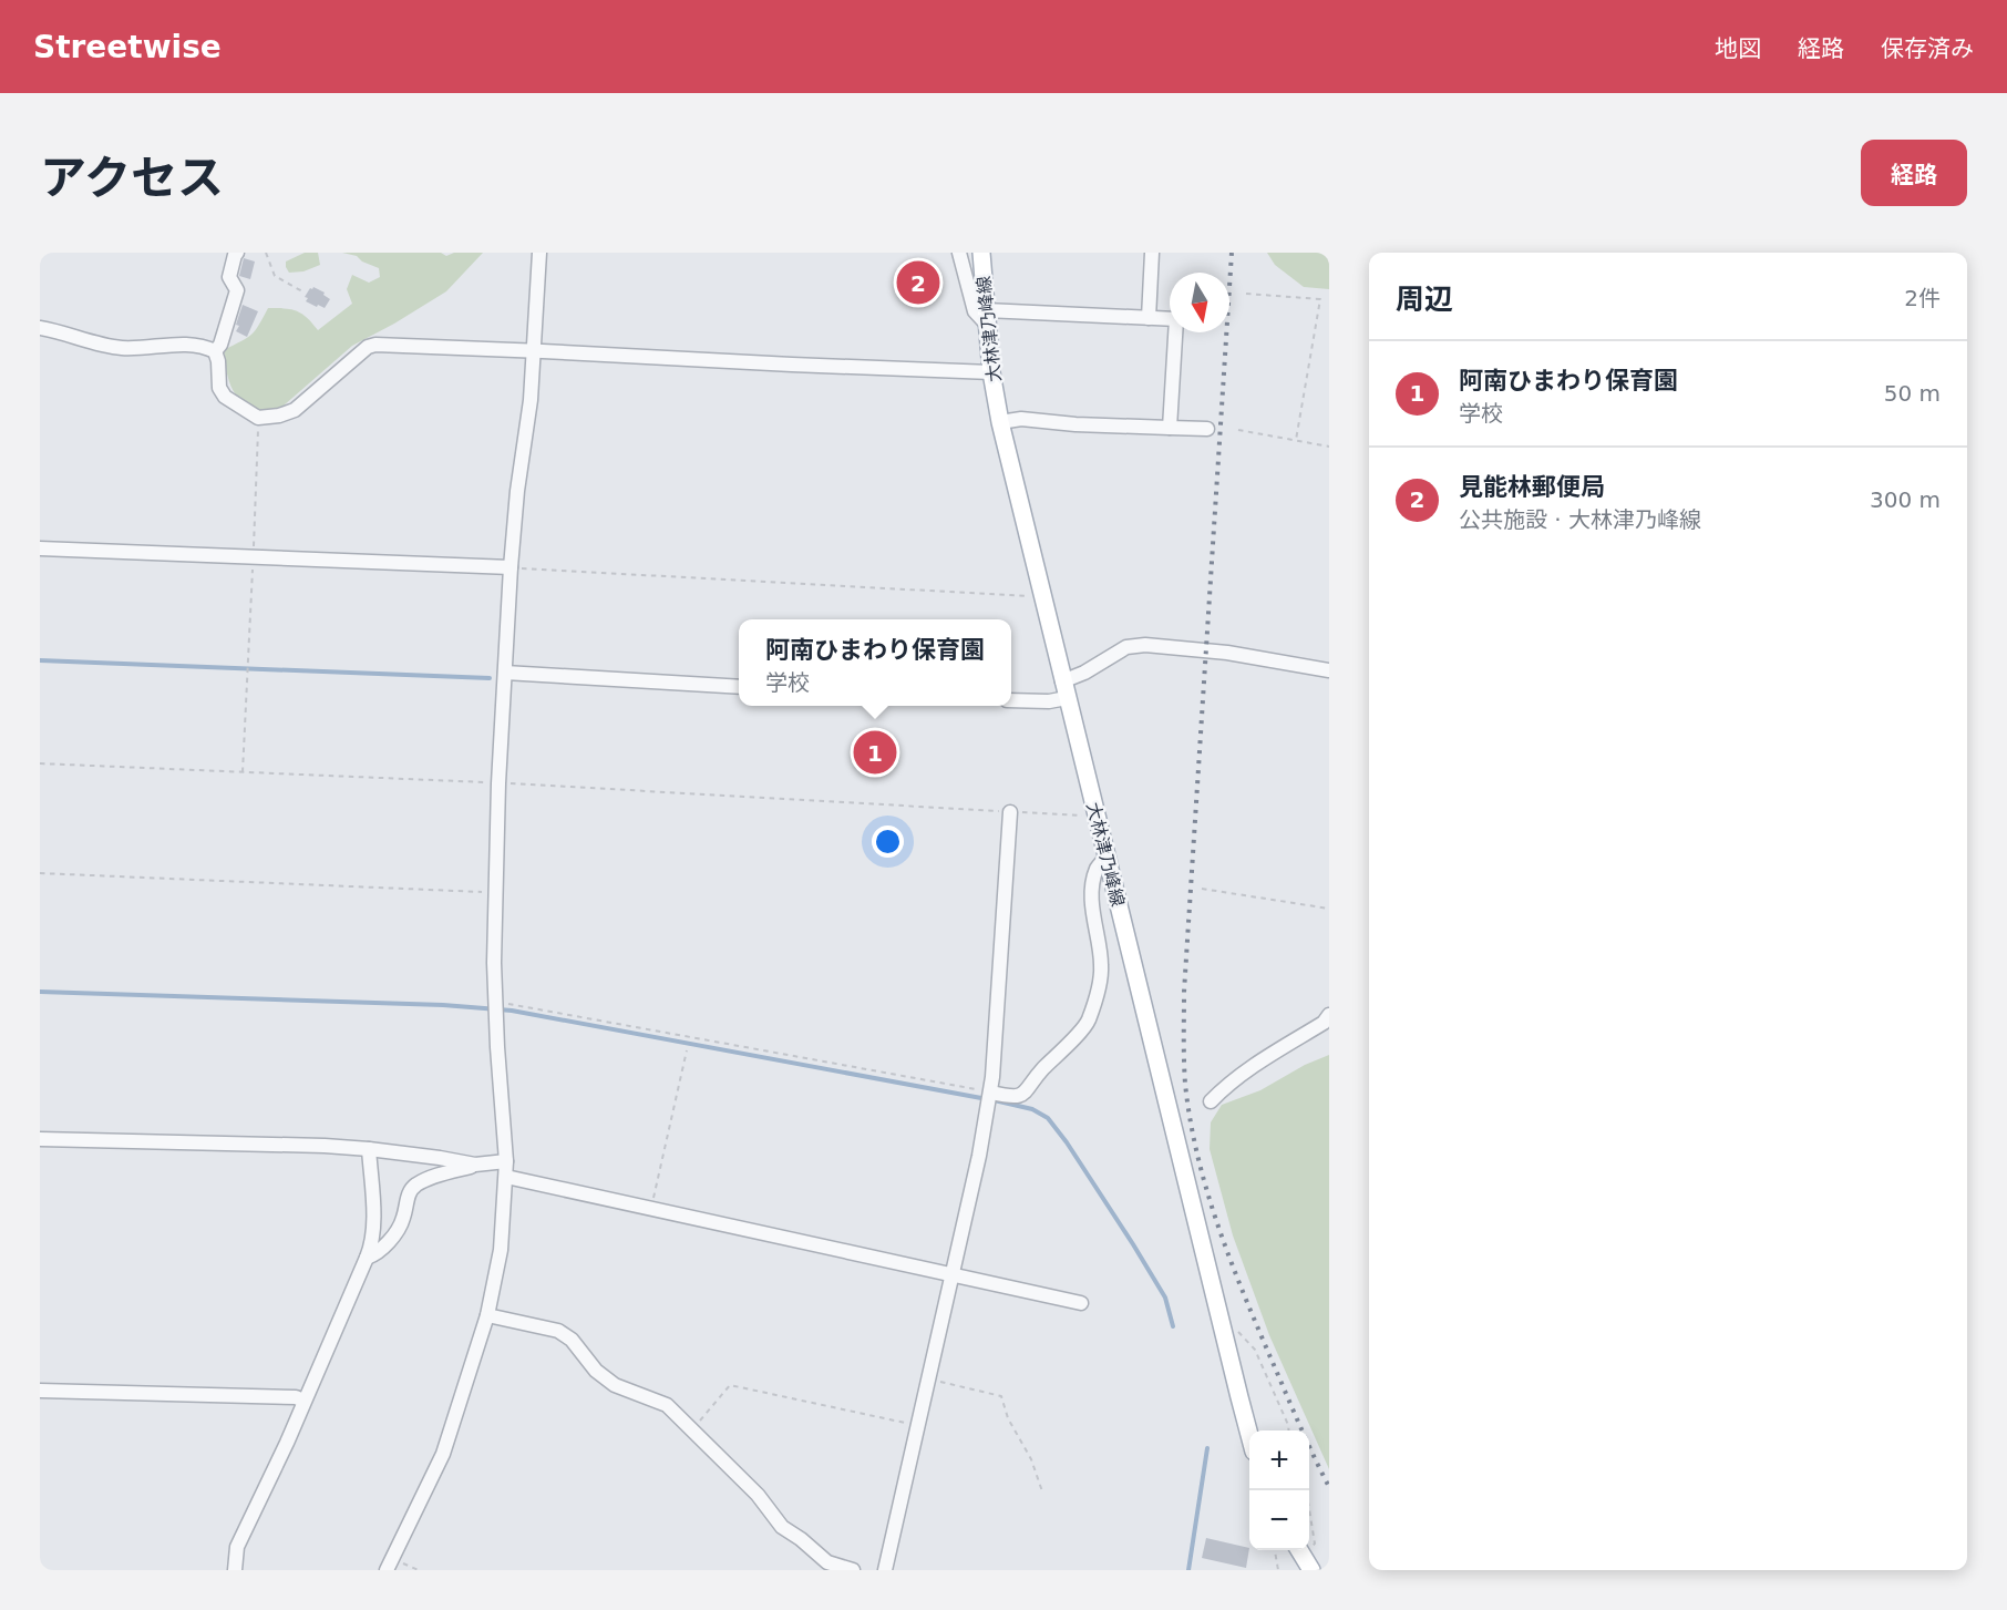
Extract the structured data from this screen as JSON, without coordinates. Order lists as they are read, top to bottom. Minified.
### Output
{"streets":{"main road":["大林津乃峰線"]},"north":"bottom","page":{"header":"Streetwise","nav":["地図","経路","保存済み"],"title":"アクセス","buttons":"経路","heading":["周辺","2件"],"pins":["2","1"],"list":[{"mark":"1","name":"阿南ひまわり保育園","note":"学校","value":"50 m"},{"mark":"2","name":"見能林郵便局","note":"公共施設 · 大林津乃峰線","value":"300 m"}],"popup":["阿南ひまわり保育園","学校"],"map_buttons":["+","−"]}}
